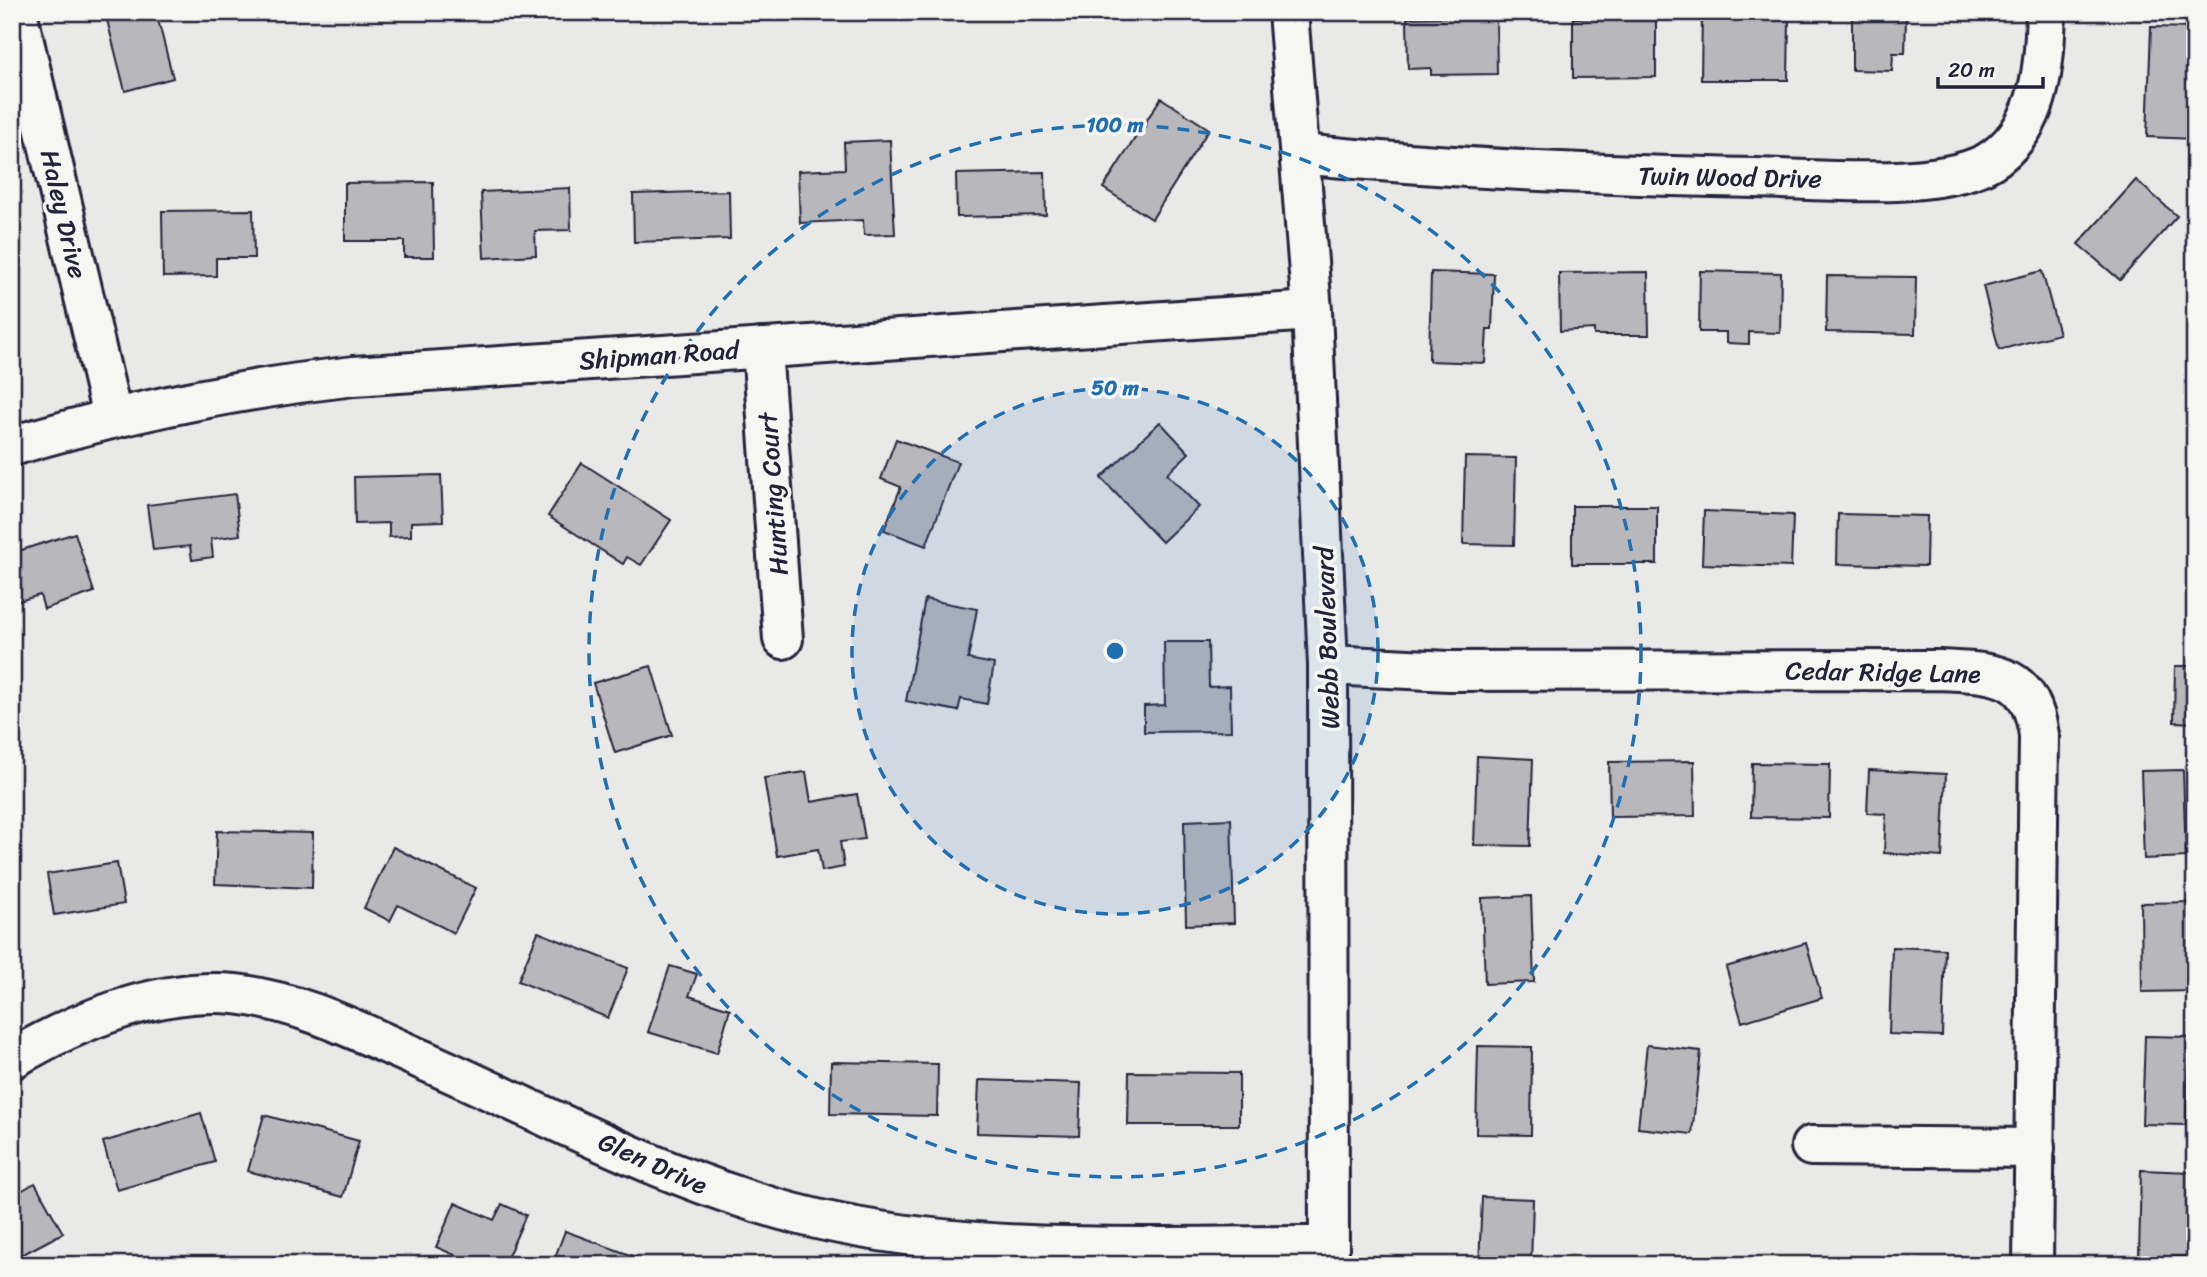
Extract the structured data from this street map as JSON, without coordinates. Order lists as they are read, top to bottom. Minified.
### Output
{"streets":{"street":["Twin Wood Drive","Haley Drive","Shipman Road","Hunting Court","Webb Boulevard","Cedar Ridge Lane","Glen Drive"]},"crossings":[["Twin Wood Drive","Webb Boulevard"],["Haley Drive","Shipman Road"],["Shipman Road","Hunting Court"],["Shipman Road","Webb Boulevard"],["Webb Boulevard","Cedar Ridge Lane"],["Webb Boulevard","Glen Drive"]],"scale_bar":"20 m","rings":["100 m","50 m"]}
